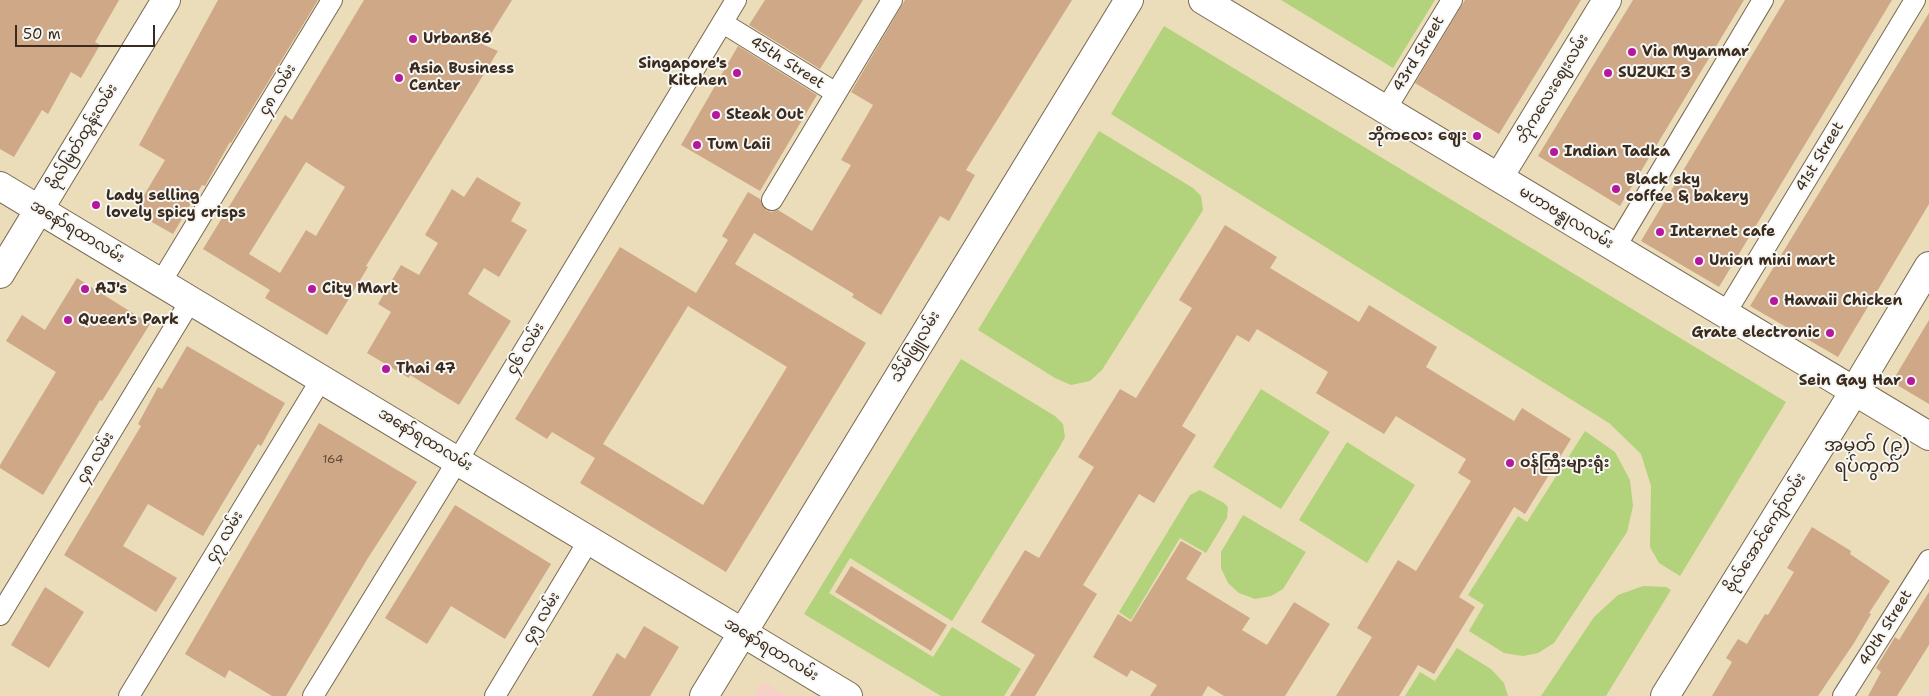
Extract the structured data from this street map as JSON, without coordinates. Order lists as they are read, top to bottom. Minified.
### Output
{"streets":{"main road":["ဘိုကလေးဈေးလမ်း","ဗိုလ်မြတ်ထွန်းလမ်း","မဟာဗန္ဓုလလမ်း","အနော်ရထာလမ်း","သိမ်ဖြူလမ်း","ဗိုလ်အောင်ကျော်လမ်း"],"street":["43rd Street","45th Street","၄၈ လမ်း","41st Street","၄၆ လမ်း","၄၇ လမ်း","၄၅ လမ်း","40th Street"]},"crossings":[["43rd Street","မဟာဗန္ဓုလလမ်း"],["45th Street","၄၆ လမ်း"],["ဘိုကလေးဈေးလမ်း","မဟာဗန္ဓုလလမ်း"],["၄၈ လမ်း","အနော်ရထာလမ်း"],["ဗိုလ်မြတ်ထွန်းလမ်း","အနော်ရထာလမ်း"],["41st Street","မဟာဗန္ဓုလလမ်း"],["မဟာဗန္ဓုလလမ်း","ဗိုလ်အောင်ကျော်လမ်း"],["အနော်ရထာလမ်း","သိမ်ဖြူလမ်း"],["အနော်ရထာလမ်း","၄၆ လမ်း"],["အနော်ရထာလမ်း","၄၇ လမ်း"],["အနော်ရထာလမ်း","၄၅ လမ်း"]],"districts":["အမှတ် (၉) ရပ်ကွက်"],"places":["Urban86","Via Myanmar","Singapore's Kitchen","SUZUKI 3","Asia Business Center","Steak Out","ဘိုကလေး ဈေး","Tum Laii","Indian Tadka","Black sky coffee & bakery","Lady selling lovely spicy crisps","Internet cafe","Union mini mart","AJ's","City Mart","Hawaii Chicken","Queen's Park","Grate electronic","Thai 47","Sein Gay Har","ဝန်ကြီးများရုံး"],"house_numbers":["164"],"scale_bar":"50 m"}
